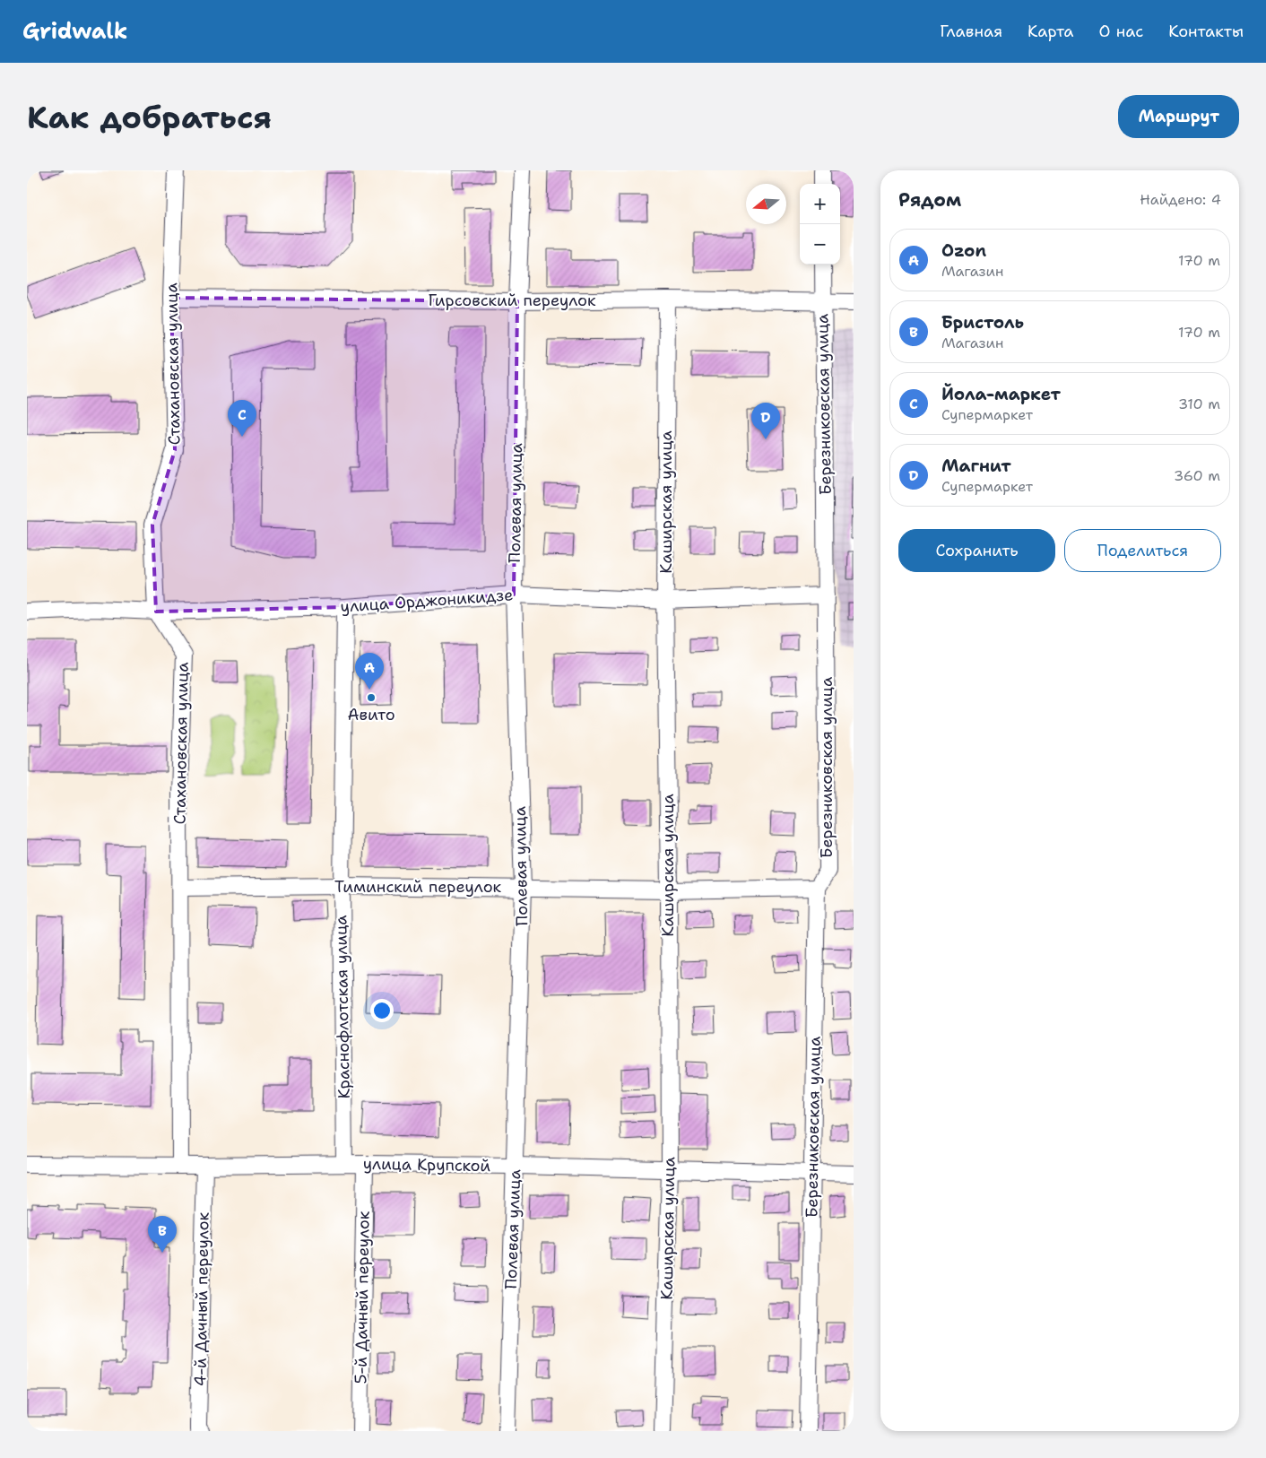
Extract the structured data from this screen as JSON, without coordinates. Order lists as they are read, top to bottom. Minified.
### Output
{"streets":{"street":["Гирсовский переулок","Стахановская улица","Березниковская улица","Каширская улица","Полевая улица","улица Орджоникидзе","Тиминский переулок","Краснофлотская улица","улица Крупской","5-й Дачный переулок","4-й Дачный переулок"]},"crossings":[["Гирсовский переулок","Стахановская улица"],["Гирсовский переулок","Березниковская улица"],["Гирсовский переулок","Каширская улица"],["Гирсовский переулок","Полевая улица"],["Стахановская улица","улица Орджоникидзе"],["Стахановская улица","Тиминский переулок"],["Стахановская улица","улица Крупской"],["Березниковская улица","улица Орджоникидзе"],["Березниковская улица","Тиминский переулок"],["Березниковская улица","улица Крупской"],["Каширская улица","улица Орджоникидзе"],["Каширская улица","Тиминский переулок"],["Каширская улица","улица Крупской"],["Полевая улица","улица Орджоникидзе"],["Полевая улица","Тиминский переулок"],["Полевая улица","улица Крупской"],["улица Орджоникидзе","Краснофлотская улица"],["Тиминский переулок","Краснофлотская улица"],["Краснофлотская улица","улица Крупской"],["улица Крупской","5-й Дачный переулок"],["улица Крупской","4-й Дачный переулок"]],"places":["Авито"],"north":"left","page":{"header":"Gridwalk","nav":["Главная","Карта","О нас","Контакты"],"buttons":["Маршрут",["Сохранить","Поделиться"]],"title":"Как добраться","heading":["Рядом","Найдено: 4"],"map_buttons":["+","−"],"list":[{"mark":"A","name":"Ozon","note":"Магазин","value":"170 m"},{"mark":"B","name":"Бристоль","note":"Магазин","value":"170 m"},{"mark":"C","name":"Йола-маркет","note":"Супермаркет","value":"310 m"},{"mark":"D","name":"Магнит","note":"Супермаркет","value":"360 m"}],"pins":["C","D","A","B"]}}
